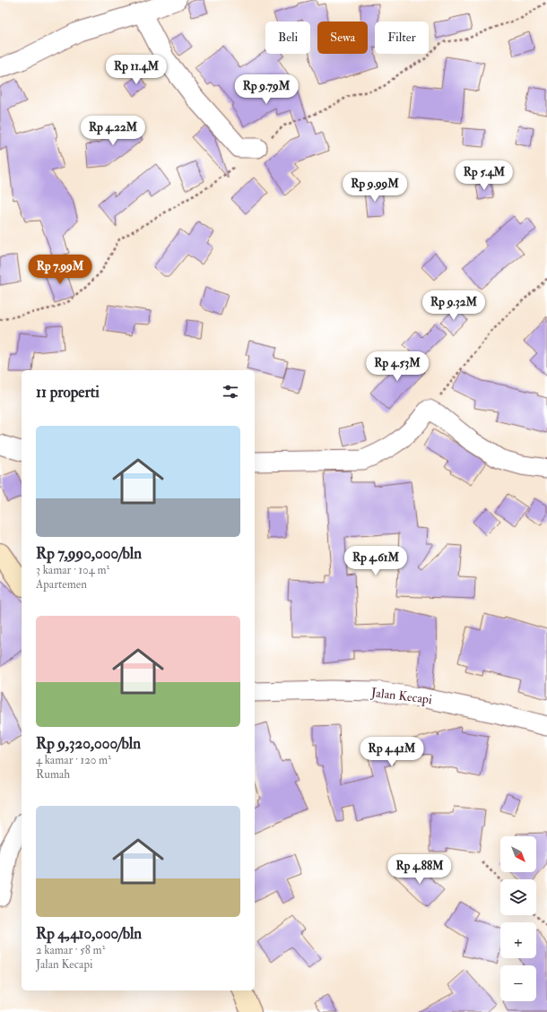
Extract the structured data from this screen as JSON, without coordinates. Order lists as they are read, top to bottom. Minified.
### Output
{"streets":{"street":["Jalan Kecapi"]},"north":"bottom right","page":{"chip":["Beli","Sewa","Filter"],"price":["Rp 11.4M","Rp 9.79M","Rp 4.22M","Rp 5.4M","Rp 9.99M","Rp 7.99M","Rp 9.32M","Rp 4.53M","Rp 4.61M","Rp 4.41M","Rp 4.88M"],"heading":"11 properti","list":[{"name":"Rp 7,990,000/bln","note":"3 kamar · 104 m² · Apartemen"},{"name":"Rp 9,320,000/bln","note":"4 kamar · 120 m² · Rumah"},{"name":"Rp 4,410,000/bln","note":"2 kamar · 58 m² · Jalan Kecapi"}],"map_buttons":["+","−"]}}
